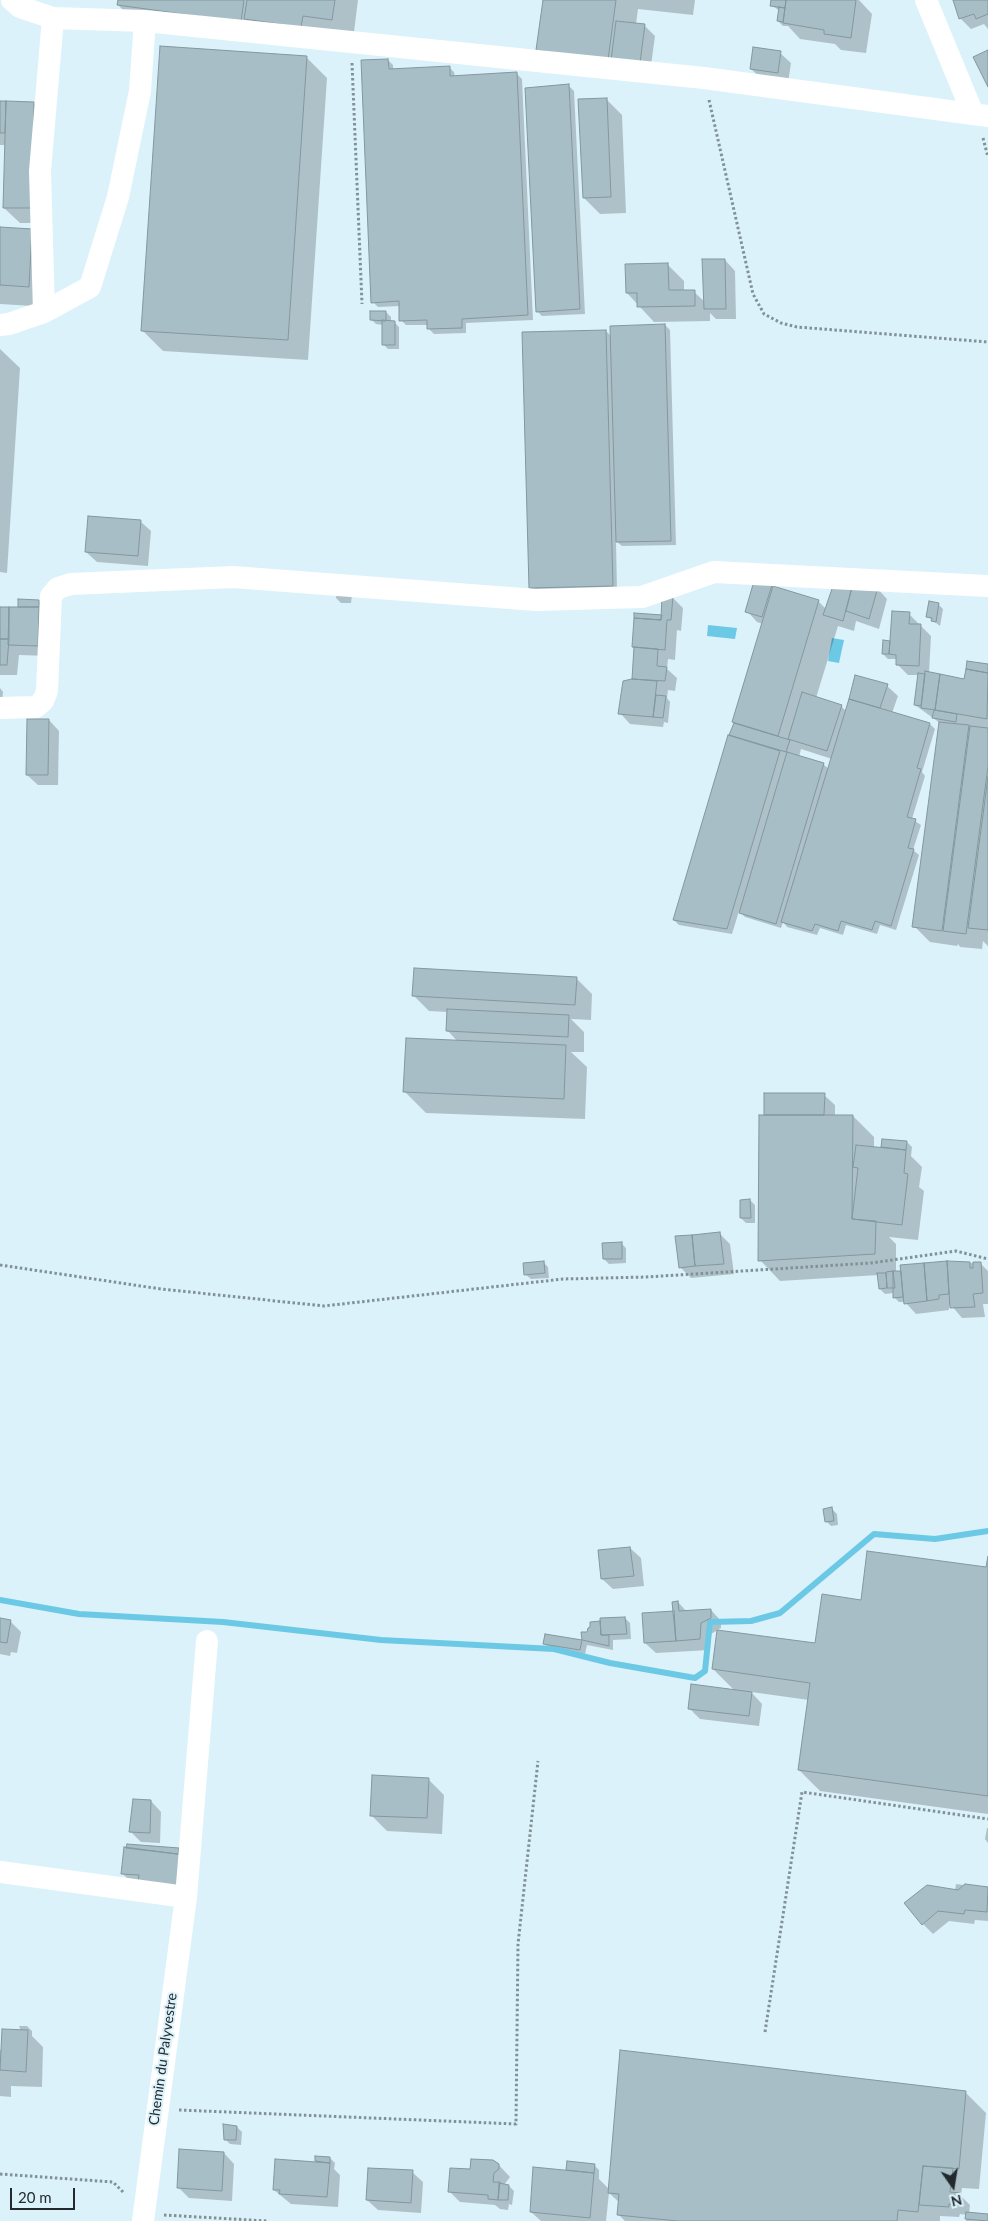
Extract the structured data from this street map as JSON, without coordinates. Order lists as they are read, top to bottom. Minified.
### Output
{"streets":{"street":["Chemin du Palyvestre"]},"scale_bar":"20 m","north":"bottom"}
